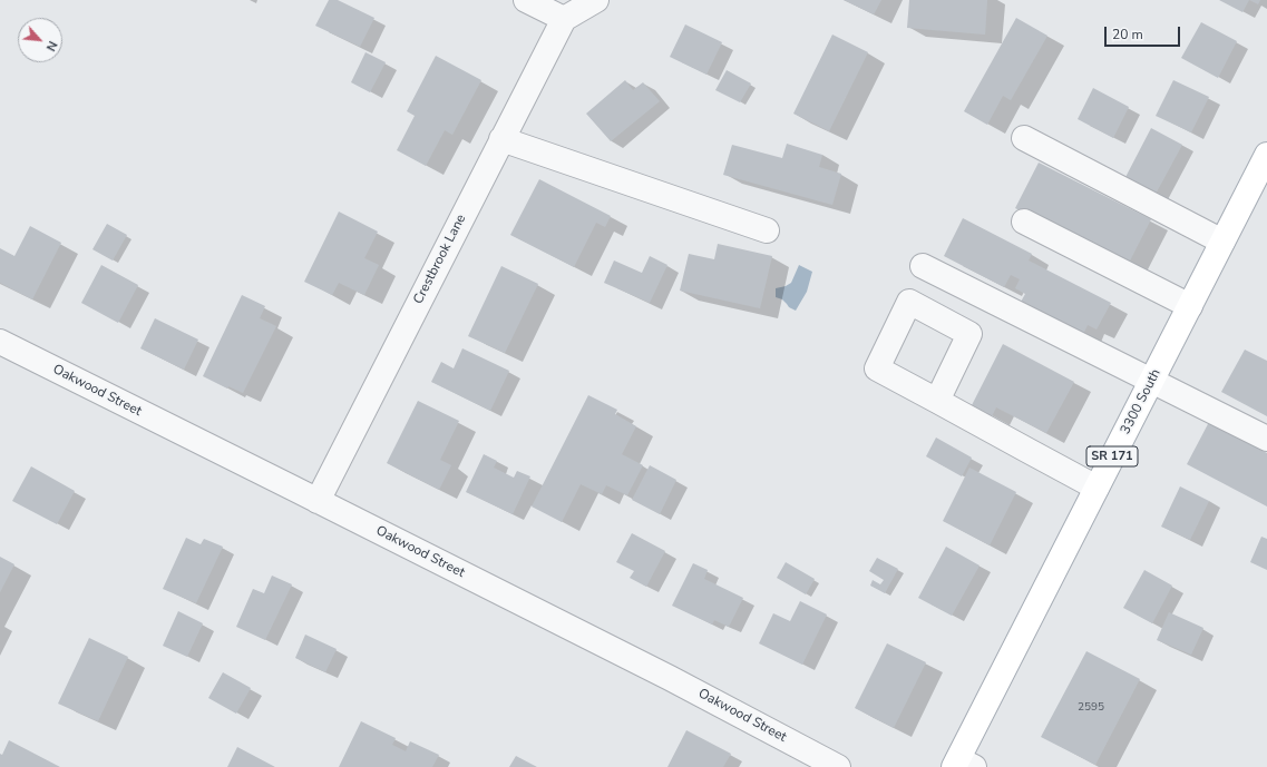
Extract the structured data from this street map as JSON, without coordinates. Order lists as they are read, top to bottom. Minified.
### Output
{"streets":{"main road":["3300 South","SR 171"],"street":["Crestbrook Lane","Oakwood Street"]},"crossings":[["Crestbrook Lane","Oakwood Street"]],"house_numbers":["2595"],"scale_bar":"20 m","north":"bottom right"}
